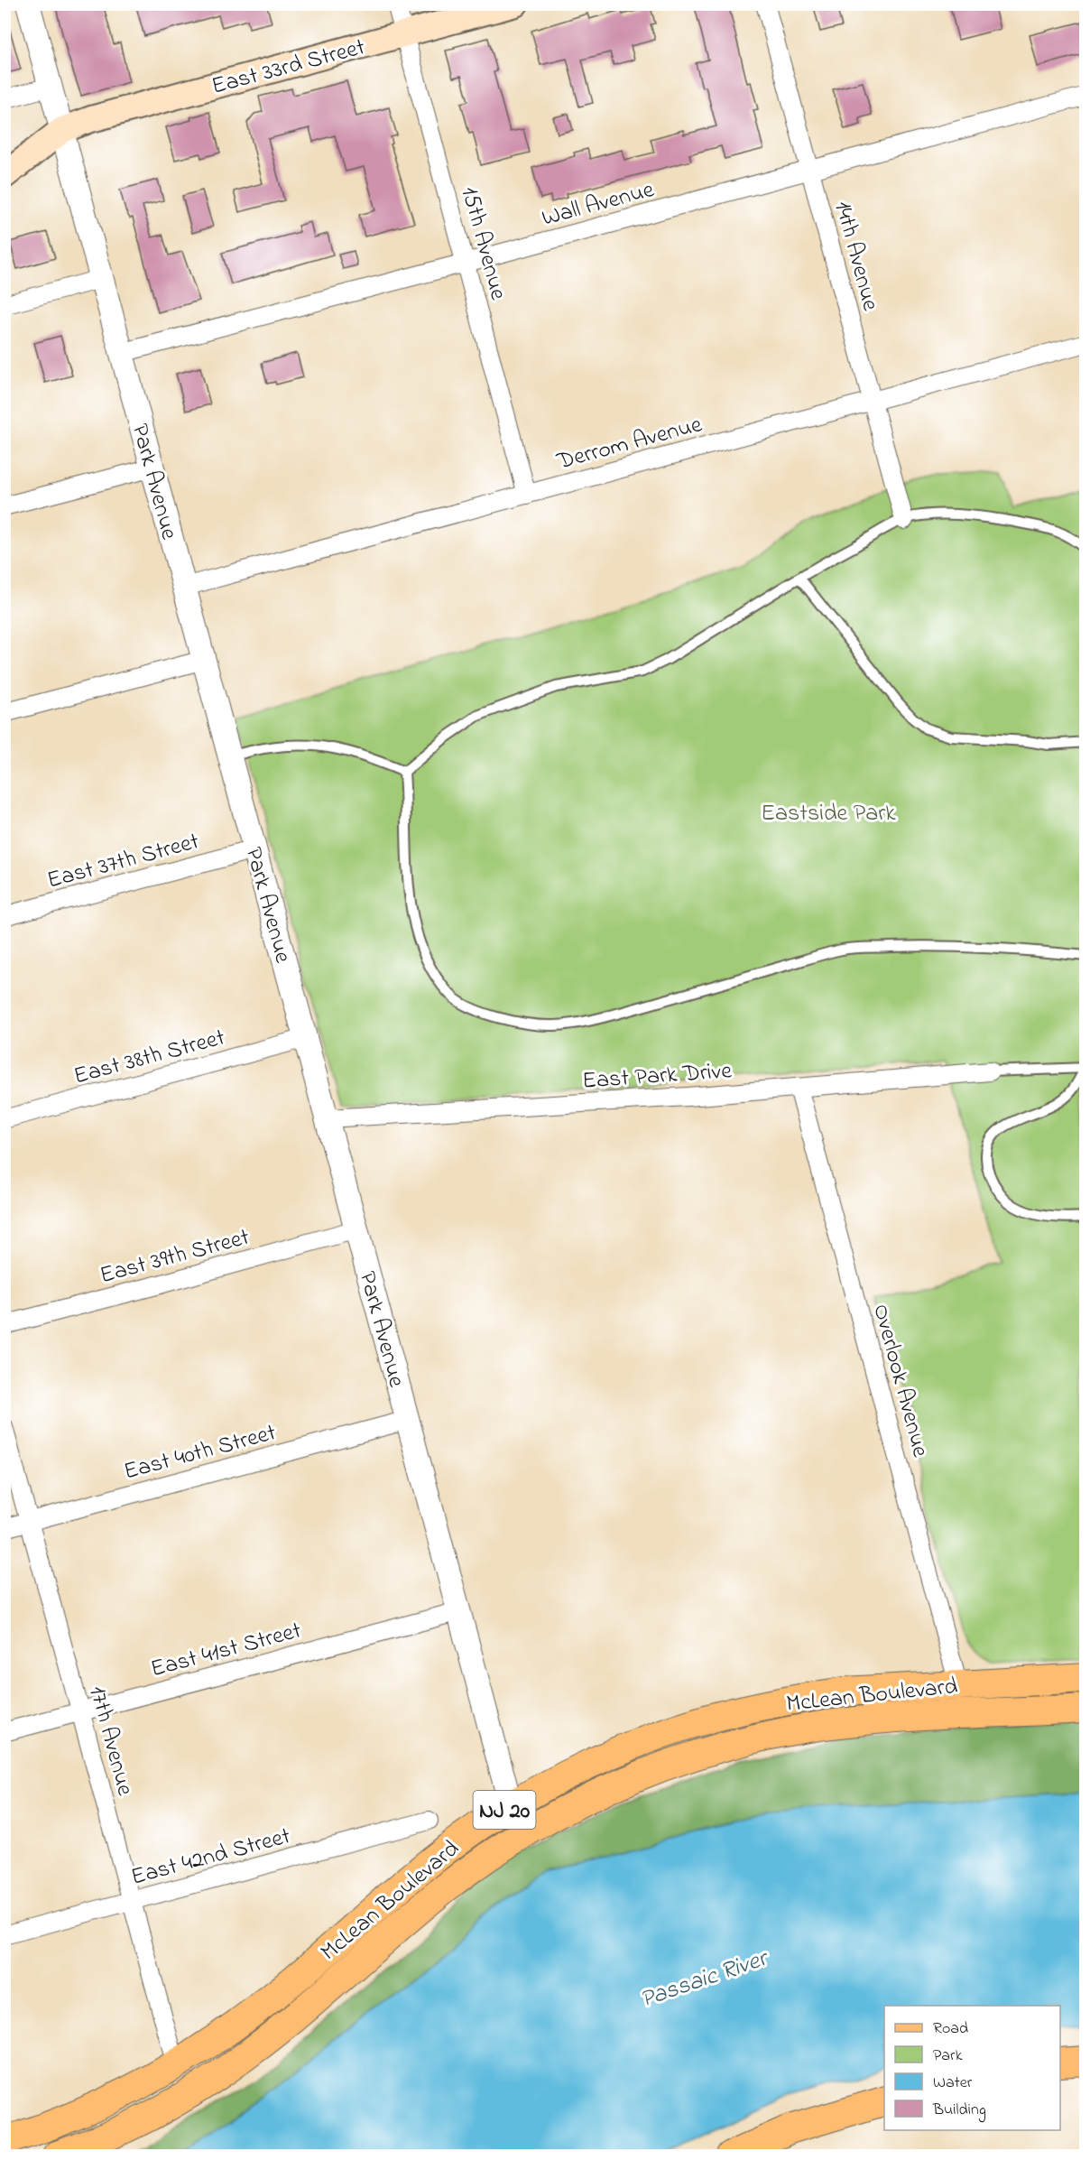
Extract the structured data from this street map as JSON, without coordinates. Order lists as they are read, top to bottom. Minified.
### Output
{"streets":{"main road":["East 33rd Street","McLean Boulevard","NJ 20"],"street":["Wall Avenue","15th Avenue","14th Avenue","Derrom Avenue","Park Avenue","East 37th Street","East 38th Street","East Park Drive","East 39th Street","Overlook Avenue","East 40th Street","East 41st Street","17th Avenue","East 42nd Street"]},"crossings":[["East 33rd Street","15th Avenue"],["East 33rd Street","Park Avenue"],["Wall Avenue","15th Avenue"],["Wall Avenue","14th Avenue"],["Wall Avenue","Park Avenue"],["15th Avenue","Derrom Avenue"],["14th Avenue","Derrom Avenue"],["Derrom Avenue","Park Avenue"],["Park Avenue","East 37th Street"],["Park Avenue","East 38th Street"],["Park Avenue","East Park Drive"],["Park Avenue","East 39th Street"],["Park Avenue","East 40th Street"],["Park Avenue","East 41st Street"],["Park Avenue","McLean Boulevard"],["East Park Drive","Overlook Avenue"],["Overlook Avenue","McLean Boulevard"],["East 40th Street","17th Avenue"],["East 41st Street","17th Avenue"],["McLean Boulevard","17th Avenue"],["17th Avenue","East 42nd Street"]],"water":["Passaic River"],"parks":["Eastside Park"],"legend":["Road","Park","Water","Building"]}
